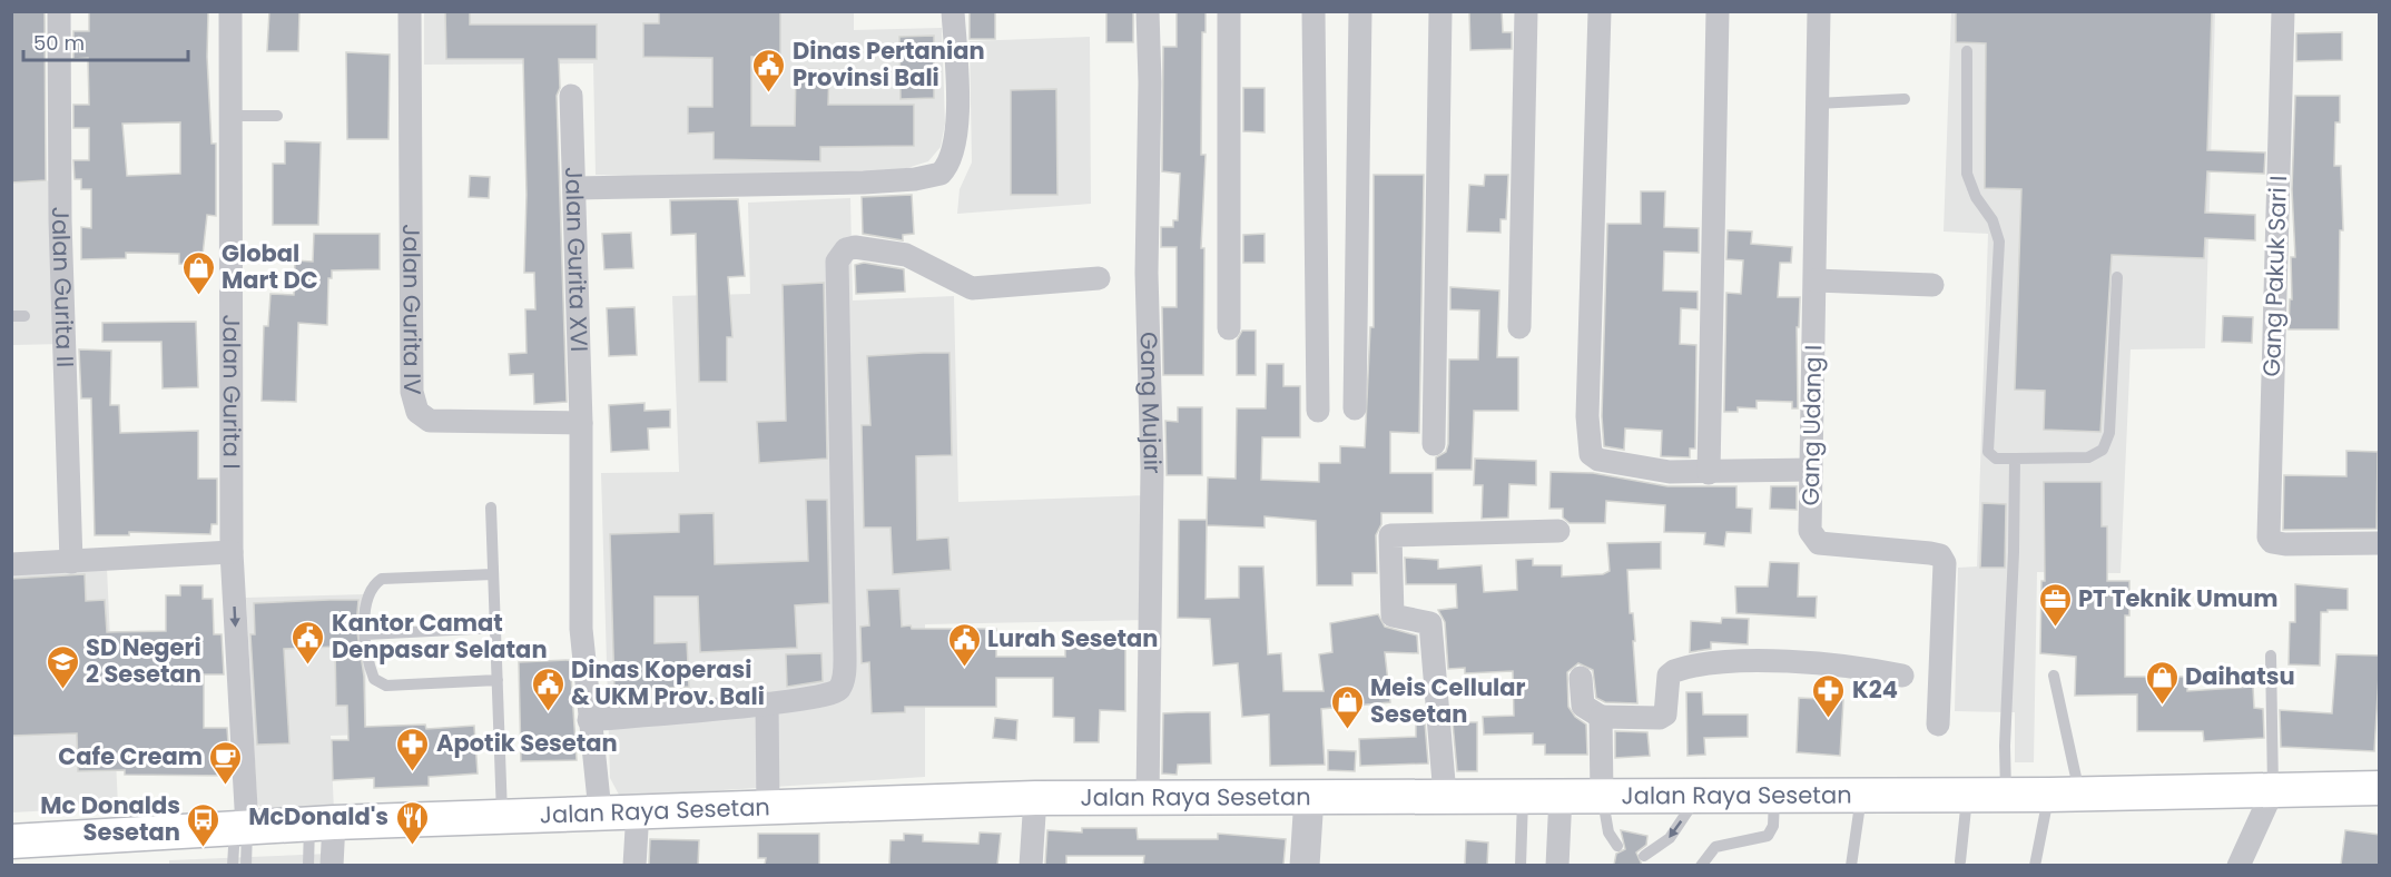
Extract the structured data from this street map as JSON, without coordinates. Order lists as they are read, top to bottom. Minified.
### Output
{"streets":{"main road":["Jalan Raya Sesetan"],"street":["Jalan Gurita XVI","Gang Pakuk Sari I","Jalan Gurita II","Jalan Gurita IV","Jalan Gurita I","Gang Mujair","Gang Udang I"]},"crossings":[["Jalan Gurita XVI","Jalan Gurita IV"],["Jalan Gurita I","Jalan Raya Sesetan"],["Gang Mujair","Jalan Raya Sesetan"]],"places":{"public building":["Dinas Pertanian Provinsi Bali","Kantor Camat Denpasar Selatan","Lurah Sesetan","Dinas Koperasi & UKM Prov. Bali"],"shop":["Global Mart DC","Daihatsu","Meis Cellular Sesetan"],"office":["PT Teknik Umum"],"school or university":["SD Negeri 2 Sesetan"],"pharmacy":["K24","Apotik Sesetan"],"cafe":["Cafe Cream"],"restaurant":["McDonald's"],"bus stop":["Mc Donalds Sesetan"]},"scale_bar":"50 m"}
